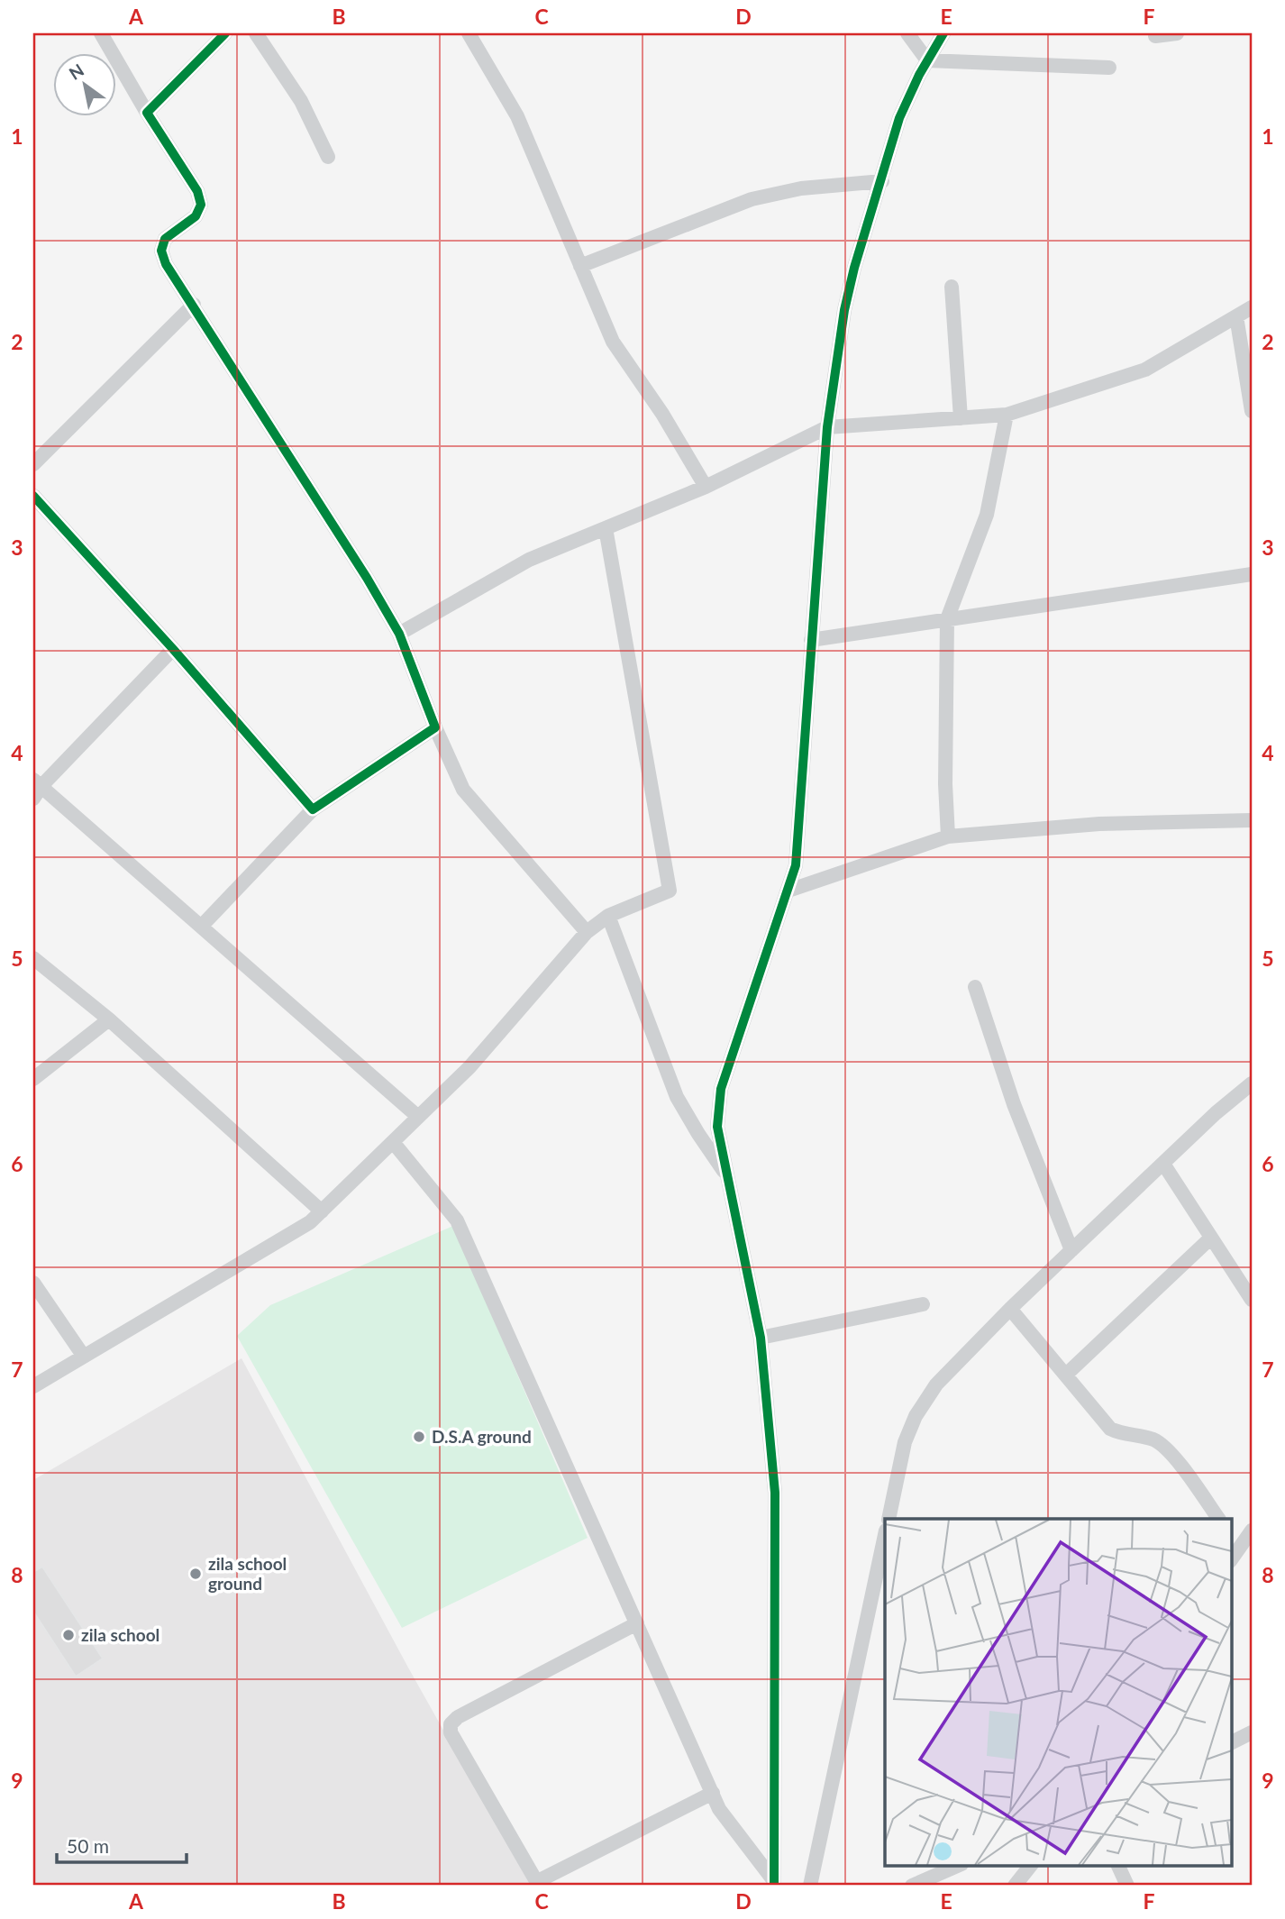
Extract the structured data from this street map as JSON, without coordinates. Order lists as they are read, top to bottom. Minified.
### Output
{"places":["D.S.A ground","zila school ground","zila school"],"scale_bar":"50 m","north":"top left","grid":{"columns":["A","B","C","D","E","F"],"rows":["1","2","3","4","5","6","7","8","9"]}}
